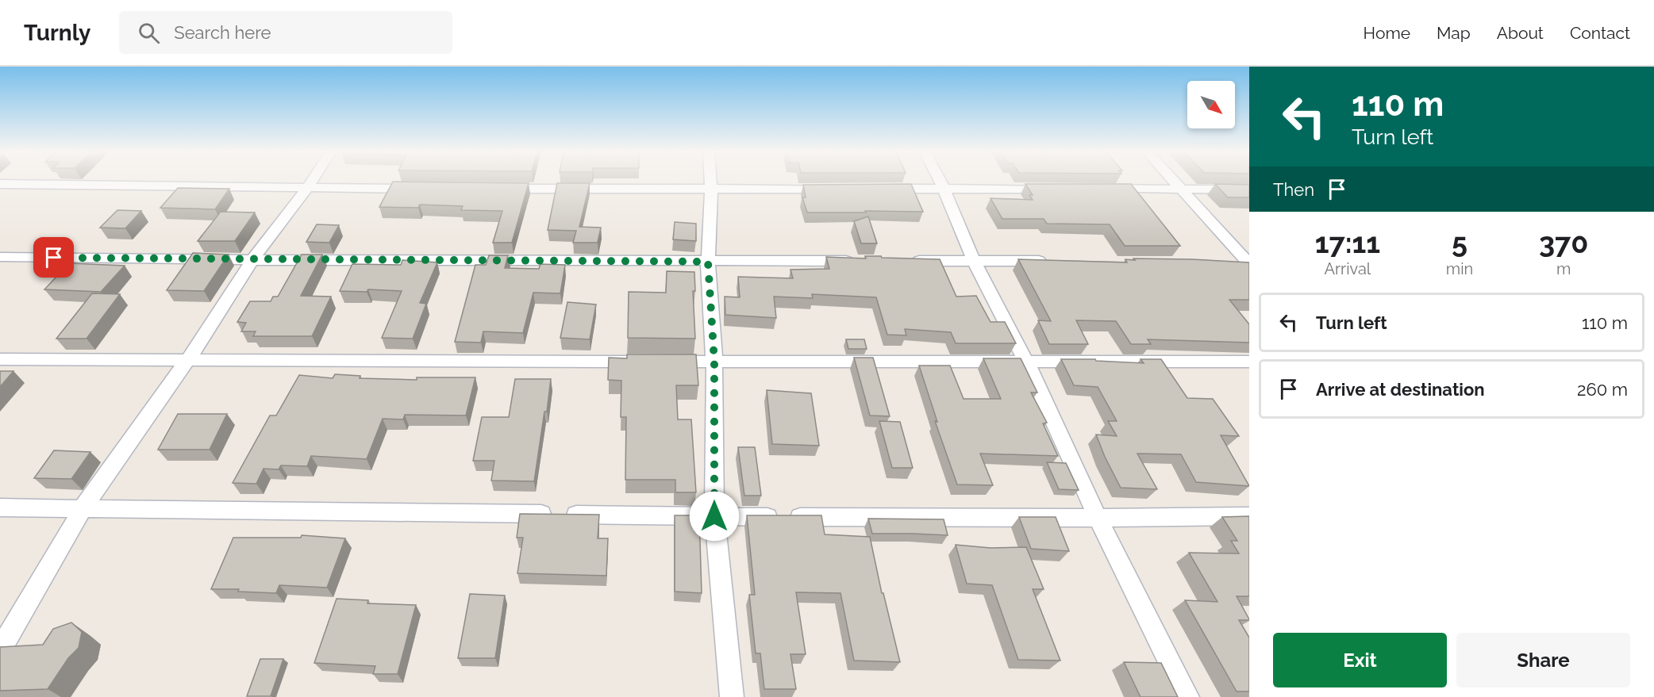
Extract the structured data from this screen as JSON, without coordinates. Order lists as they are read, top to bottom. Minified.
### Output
{"north":"bottom right","page":{"header":"Turnly","search":"Search here","nav":["Home","Map","About","Contact"],"turn":["110 m","Turn left"],"then":"Then","eta":["17:11","Arrival","5","min","370","m"],"list":[{"name":"Turn left","value":"110 m"},{"name":"Arrive at destination","value":"260 m"}],"buttons":["Exit","Share"]}}
